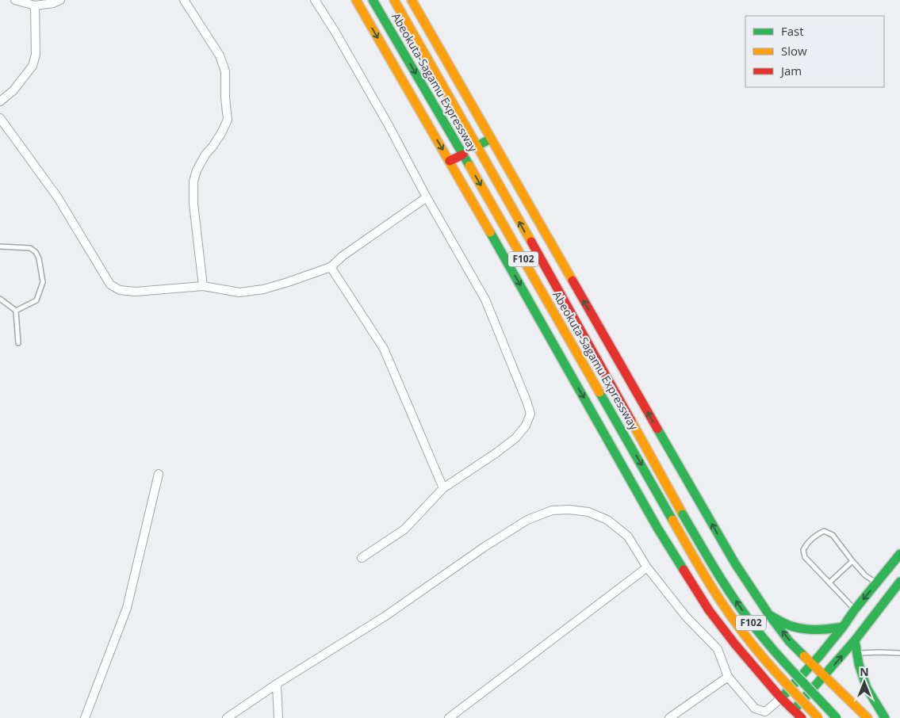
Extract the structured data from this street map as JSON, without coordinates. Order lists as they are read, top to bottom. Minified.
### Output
{"streets":{"main road":["Abeokuta-Sagamu Expressway","F102"]},"legend":["Fast","Slow","Jam"],"north":"top"}
